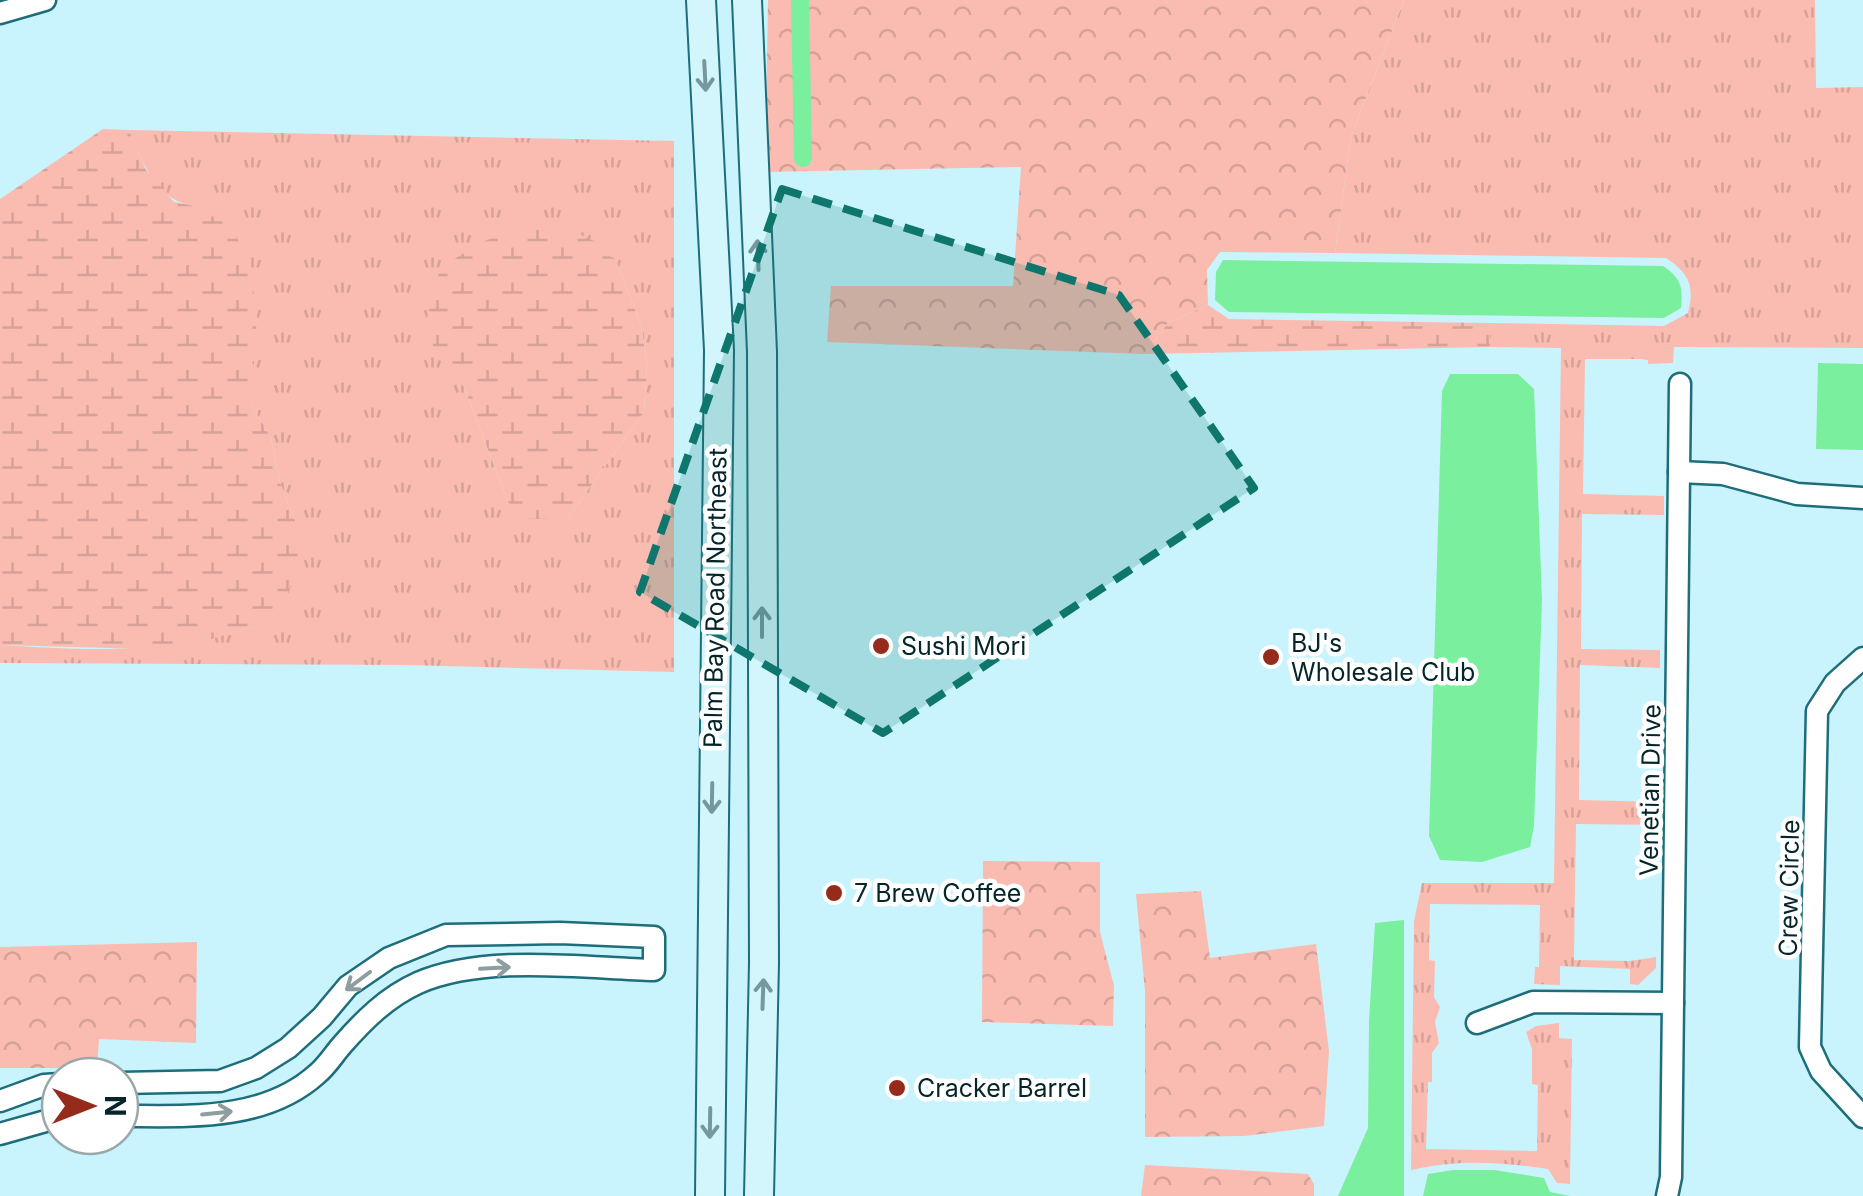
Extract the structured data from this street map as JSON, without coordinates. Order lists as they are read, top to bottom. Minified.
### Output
{"streets":{"main road":["Palm Bay Road Northeast"],"street":["Venetian Drive","Crew Circle"]},"places":["Sushi Mori","BJ's Wholesale Club","7 Brew Coffee","Cracker Barrel"],"north":"right"}
